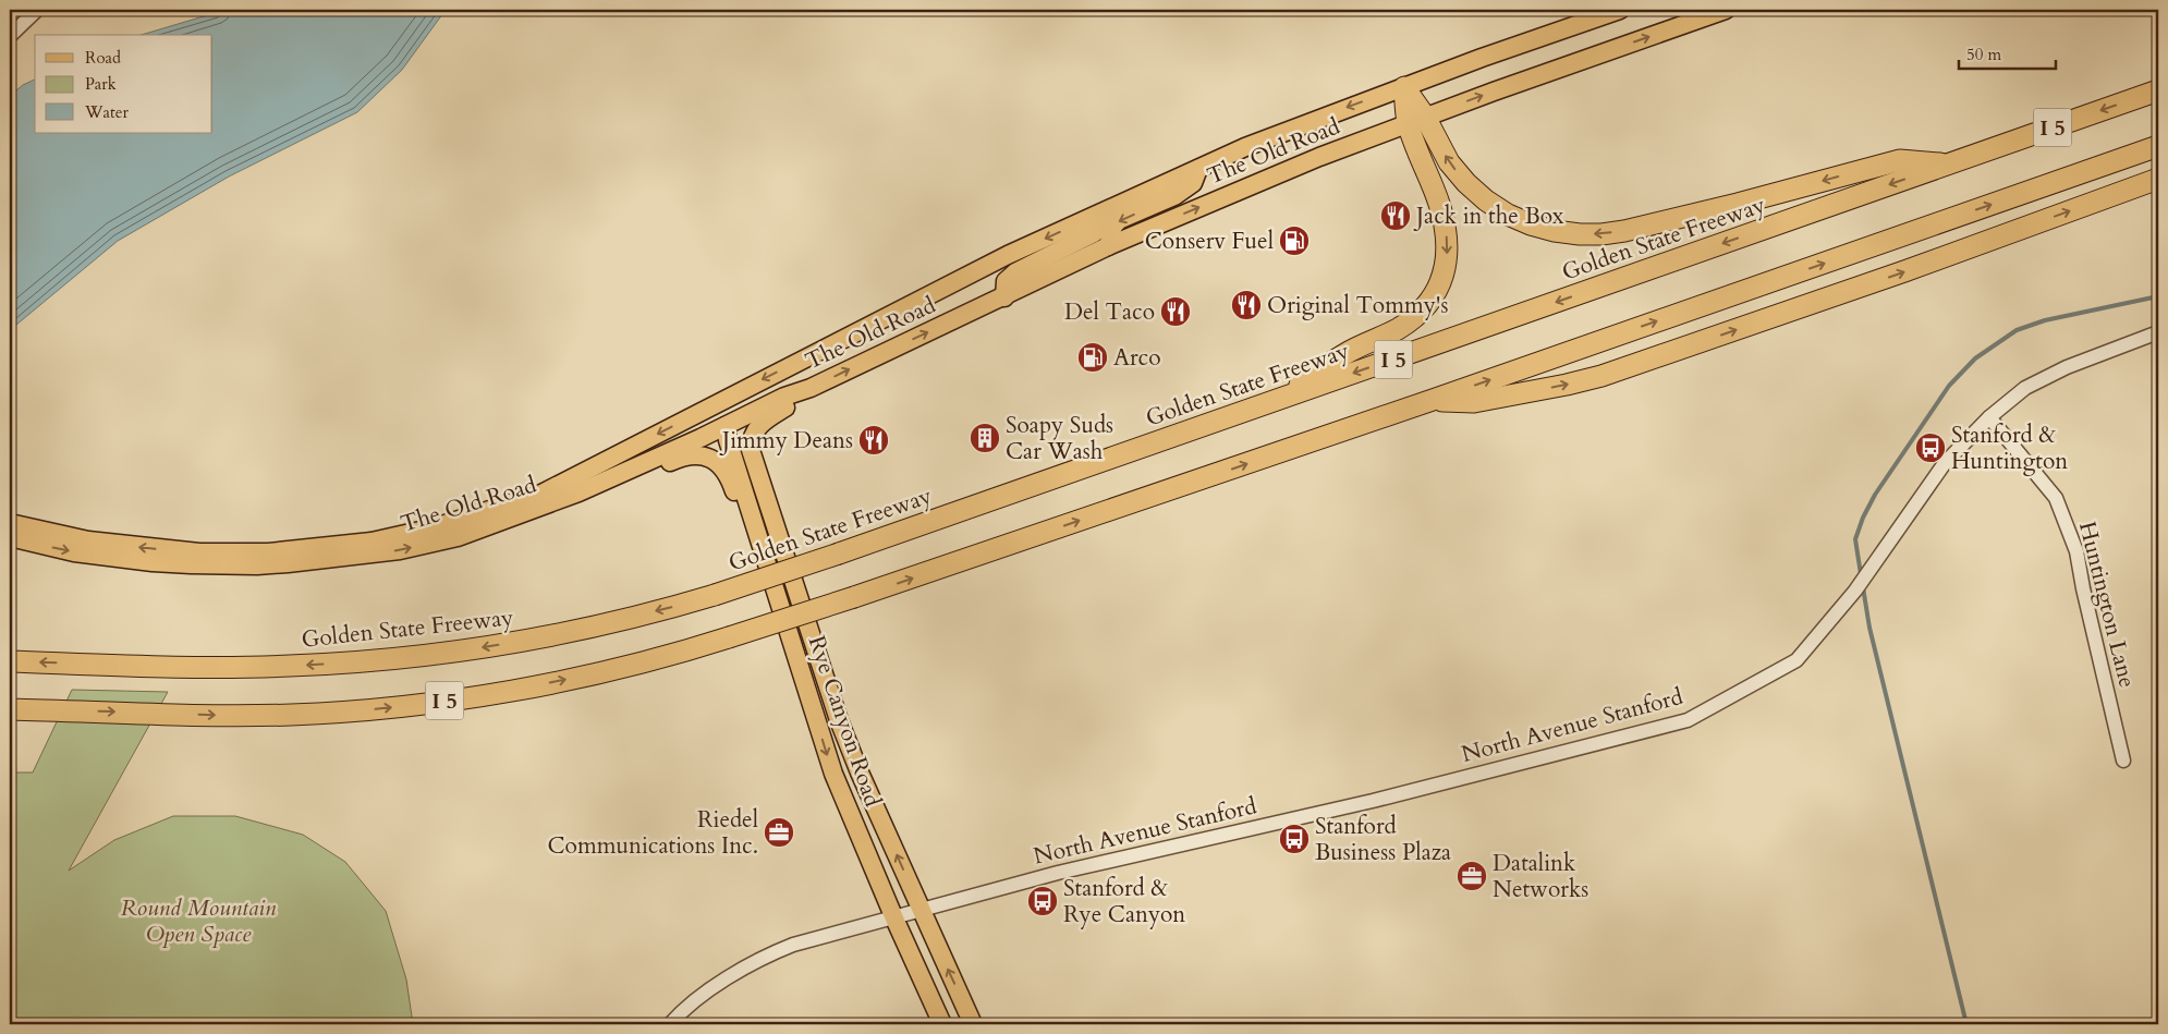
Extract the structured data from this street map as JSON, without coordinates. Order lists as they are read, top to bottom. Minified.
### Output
{"streets":{"highway":["I 5","Golden State Freeway"],"main road":["The Old Road","Rye Canyon Road"],"street":["Huntington Lane","North Avenue Stanford"]},"crossings":[["The Old Road","Rye Canyon Road"],["Huntington Lane","North Avenue Stanford"],["Rye Canyon Road","North Avenue Stanford"]],"parks":["Round Mountain Open Space"],"places":{"restaurant":["Jack in the Box","Original Tommy's","Del Taco","Jimmy Deans"],"fuel station":["Conserv Fuel","Arco"],"building":["Soapy Suds Car Wash"],"bus stop":["Stanford & Huntington","Stanford Business Plaza","Stanford & Rye Canyon"],"office":["Riedel Communications Inc.","Datalink Networks"]},"legend":["Road","Park","Water"],"scale_bar":"50 m"}
